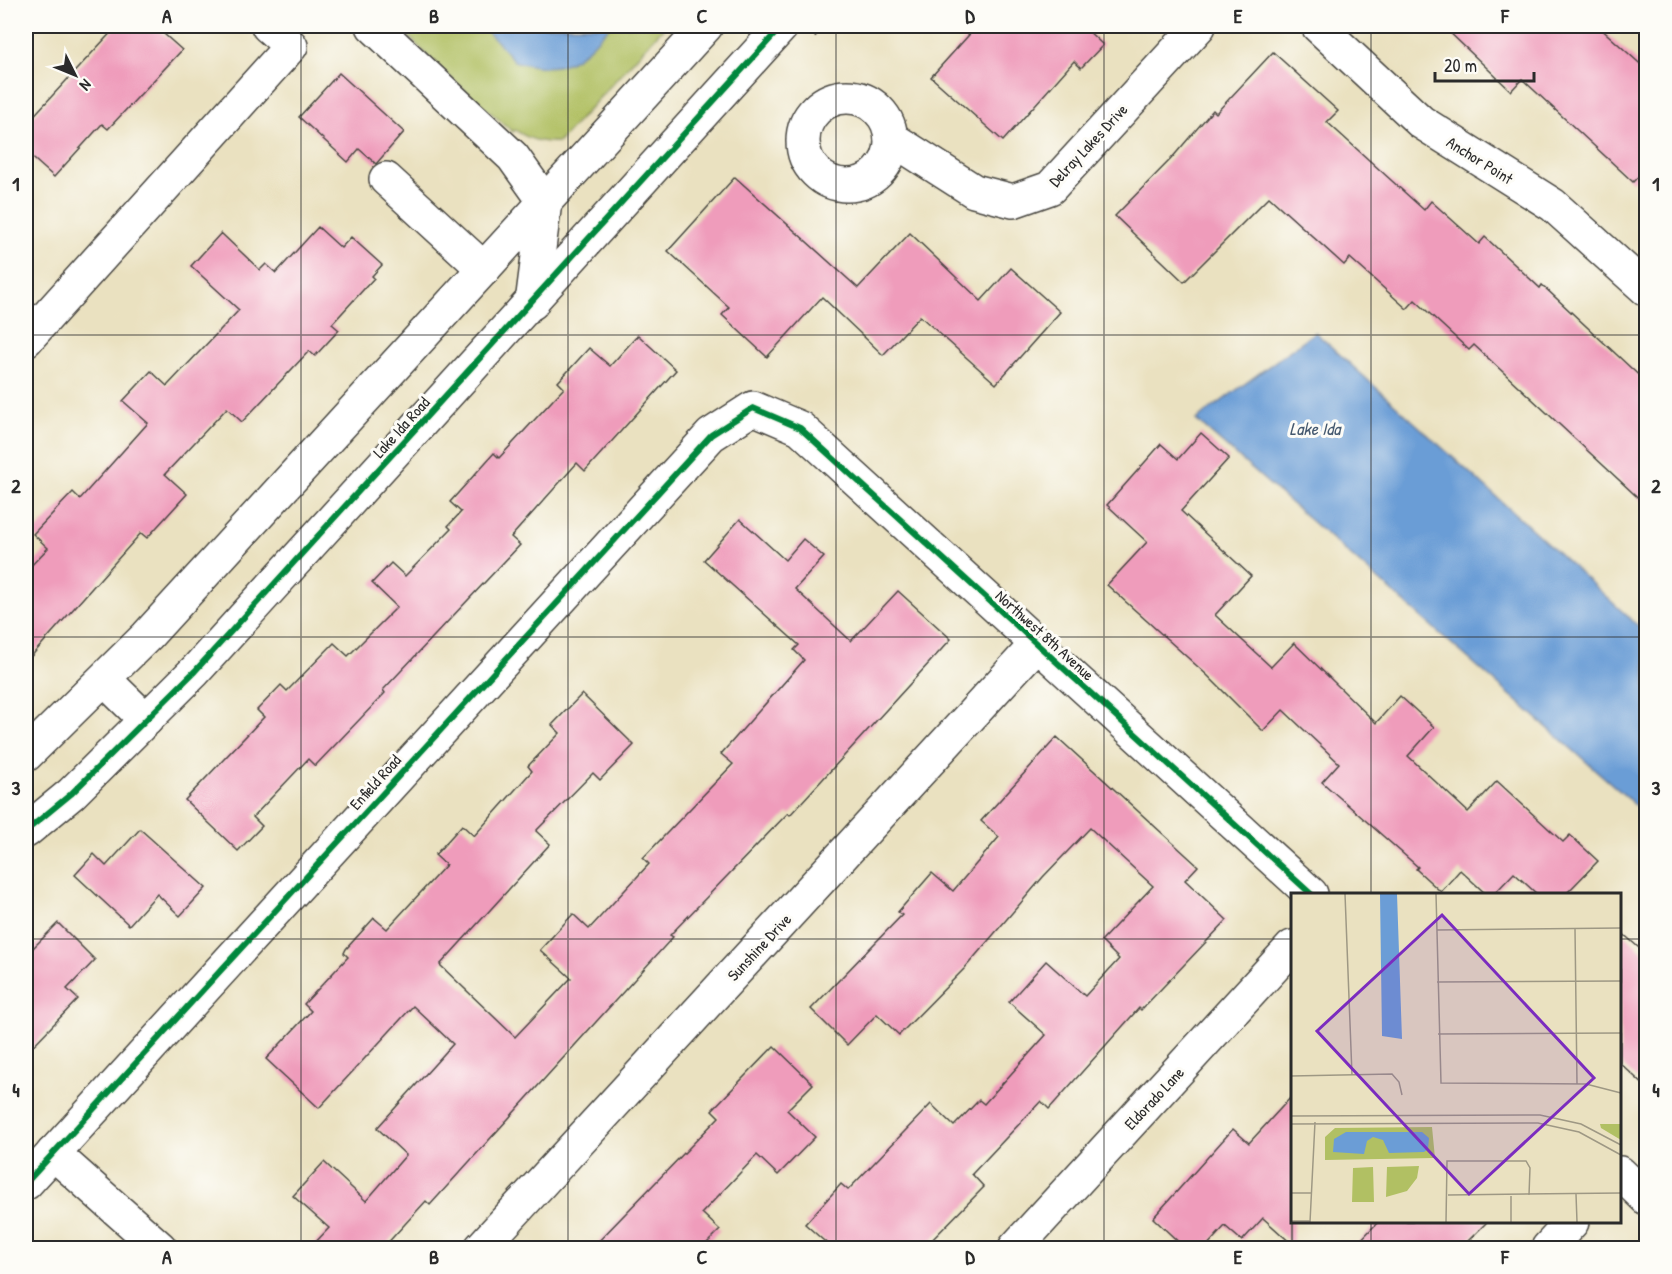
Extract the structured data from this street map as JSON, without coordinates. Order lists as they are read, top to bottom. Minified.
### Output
{"streets":{"street":["Delray Lakes Drive","Anchor Point","Lake Ida Road","Northwest 8th Avenue","Enfield Road","Sunshine Drive","Eldorado Lane"]},"crossings":[["Northwest 8th Avenue","Enfield Road"],["Northwest 8th Avenue","Sunshine Drive"]],"water":["Lake Ida"],"scale_bar":"20 m","north":"bottom right","grid":{"columns":["A","B","C","D","E","F"],"rows":["1","2","3","4"]}}
